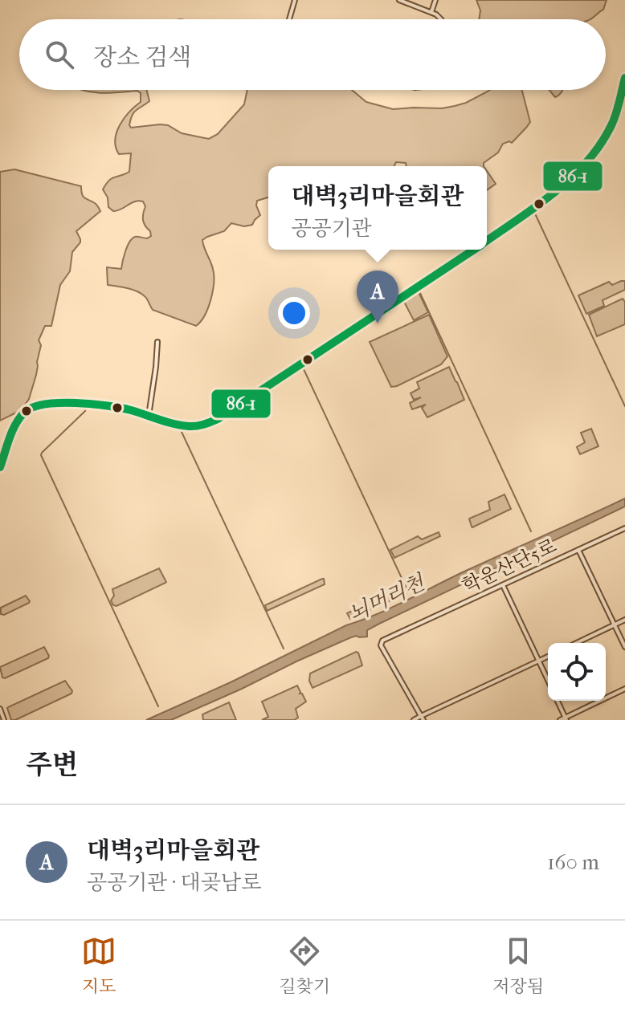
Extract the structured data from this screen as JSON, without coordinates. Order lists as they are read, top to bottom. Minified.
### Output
{"streets":{"street":["학운산단5로"]},"water":["뇌머리천"],"lines":["transit line 86-1"],"page":{"search":"장소 검색","popup":["대벽3리마을회관","공공기관"],"pins":"A","heading":"주변","list":[{"mark":"A","name":"대벽3리마을회관","note":"공공기관 · 대곶남로","value":"160 m"}],"nav":["지도","길찾기","저장됨"]}}
